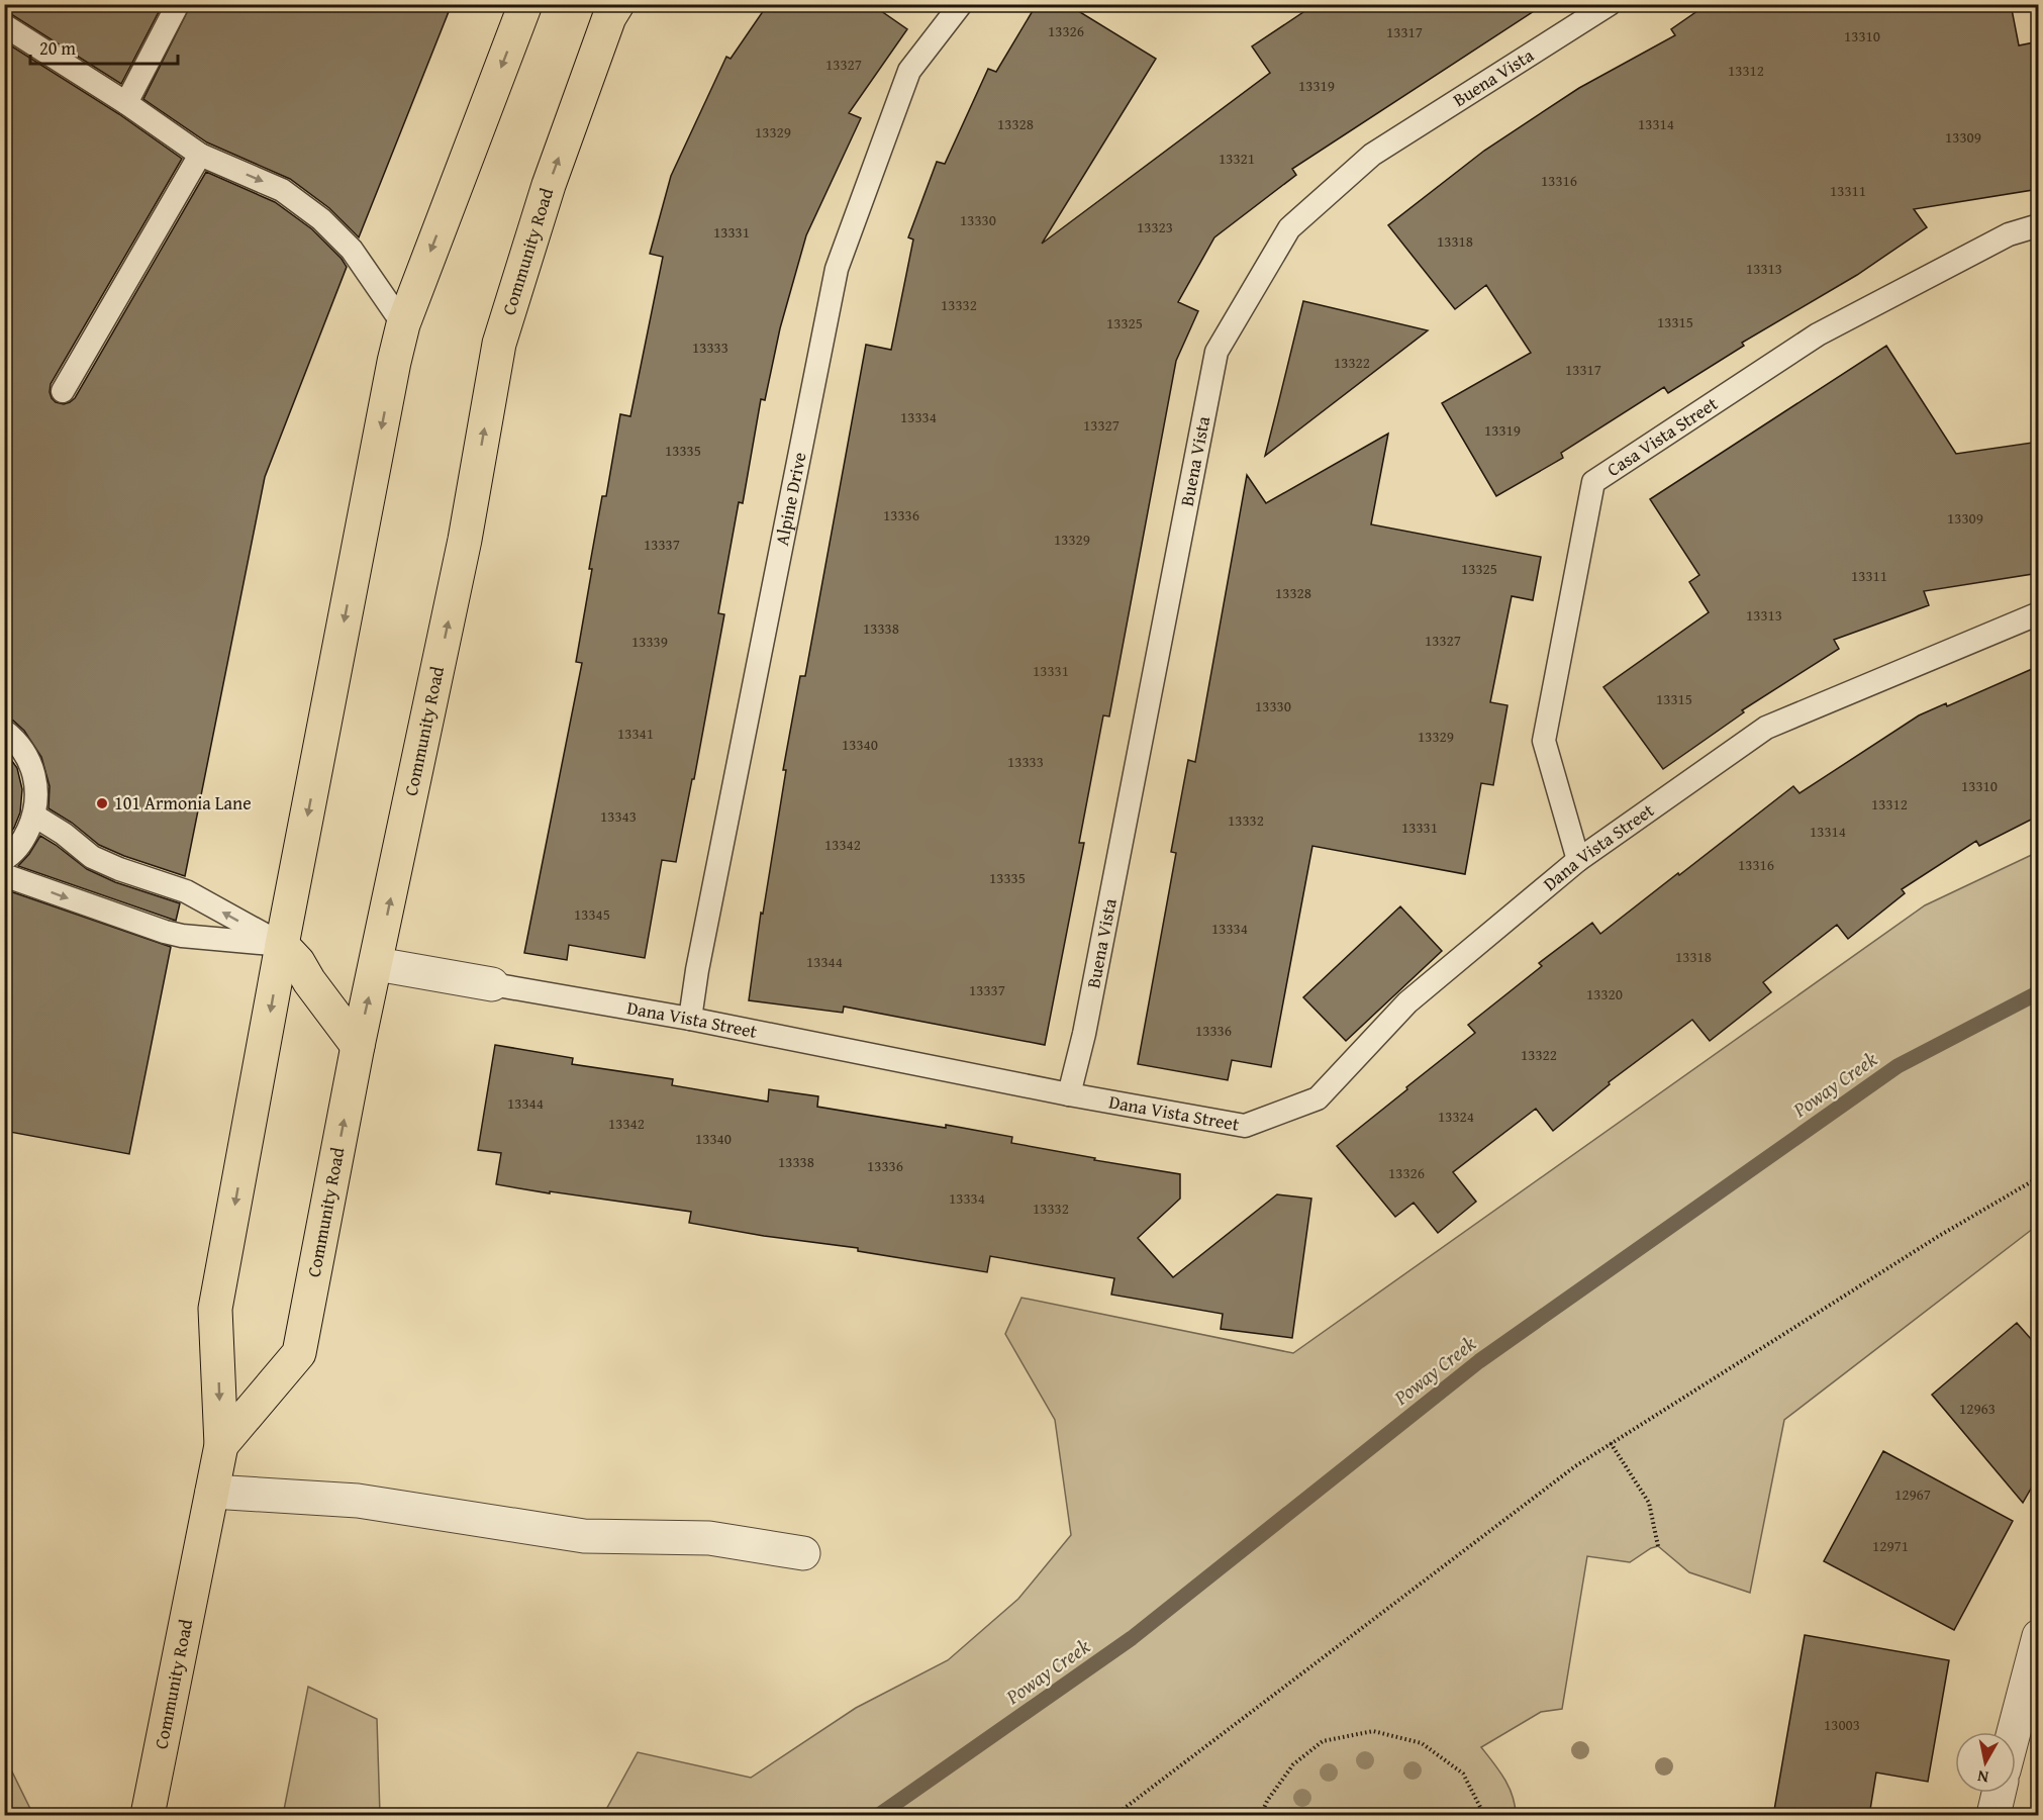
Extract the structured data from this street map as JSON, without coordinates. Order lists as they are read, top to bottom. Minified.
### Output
{"streets":{"main road":["Community Road"],"street":["Dana Vista Street"],"lane":["Buena Vista","Casa Vista Street","Alpine Drive"]},"crossings":[["Buena Vista","Dana Vista Street"],["Community Road","Dana Vista Street"],["Casa Vista Street","Dana Vista Street"],["Alpine Drive","Dana Vista Street"]],"water":["Poway Creek"],"places":["101 Armonia Lane"],"house_numbers":["13326","13317","13310","13327","13312","13319","13328","13314","13329","13309","13321","13316","13311","13330","13323","13331","13318","13313","13332","13315","13325","13333","13322","13317","13334","13327","13319","13335","13336","13309","13329","13337","13325","13311","13328","13313","13338","13327","13339","13331","13315","13330","13341","13329","13340","13333","13310","13312","13343","13332","13331","13314","13342","13316","13335","13345","13334","13318","13344","13337","13320","13336","13322","13344","13324","13342","13340","13338","13336","13326","13334","13332","12963","12967","12971","13003"],"scale_bar":"20 m","north":"bottom"}
